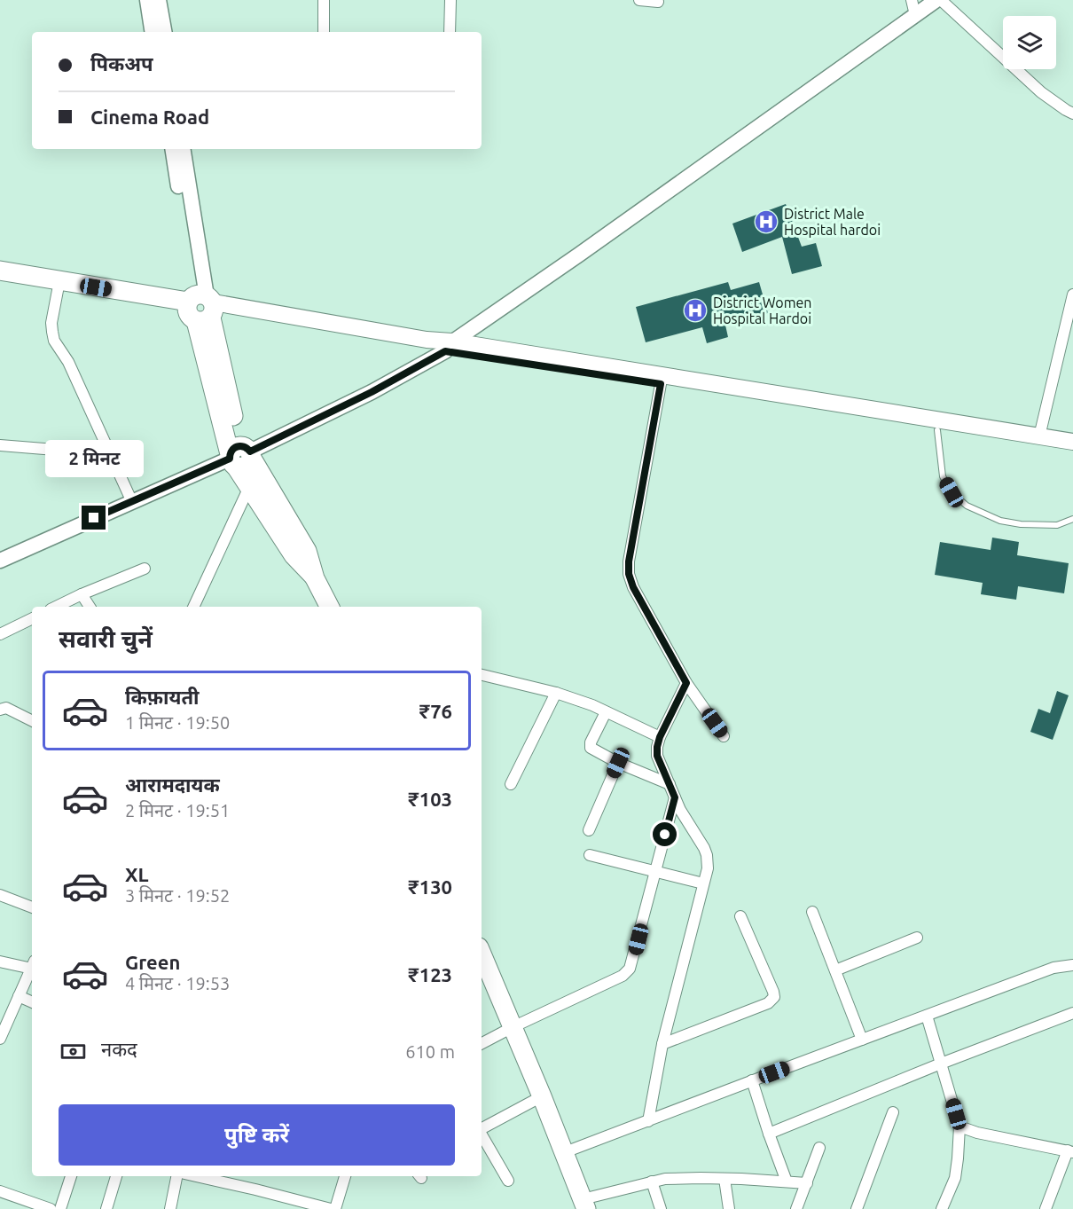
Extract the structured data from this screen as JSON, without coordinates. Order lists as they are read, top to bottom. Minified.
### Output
{"places":{"hospital":["District Male Hospital hardoi","District Women Hospital Hardoi"]},"page":{"banner":["पिकअप","Cinema Road"],"bubble":"2 मिनट","heading":"सवारी चुनें","list":[{"name":"किफ़ायती","note":"1 मिनट · 19:50","value":"₹76"},{"name":"आरामदायक","note":"2 मिनट · 19:51","value":"₹103"},{"name":"XL","note":"3 मिनट · 19:52","value":"₹130"},{"name":"Green","note":"4 मिनट · 19:53","value":"₹123"}],"pay":["नकद","610 m"],"buttons":"पुष्टि करें"}}
